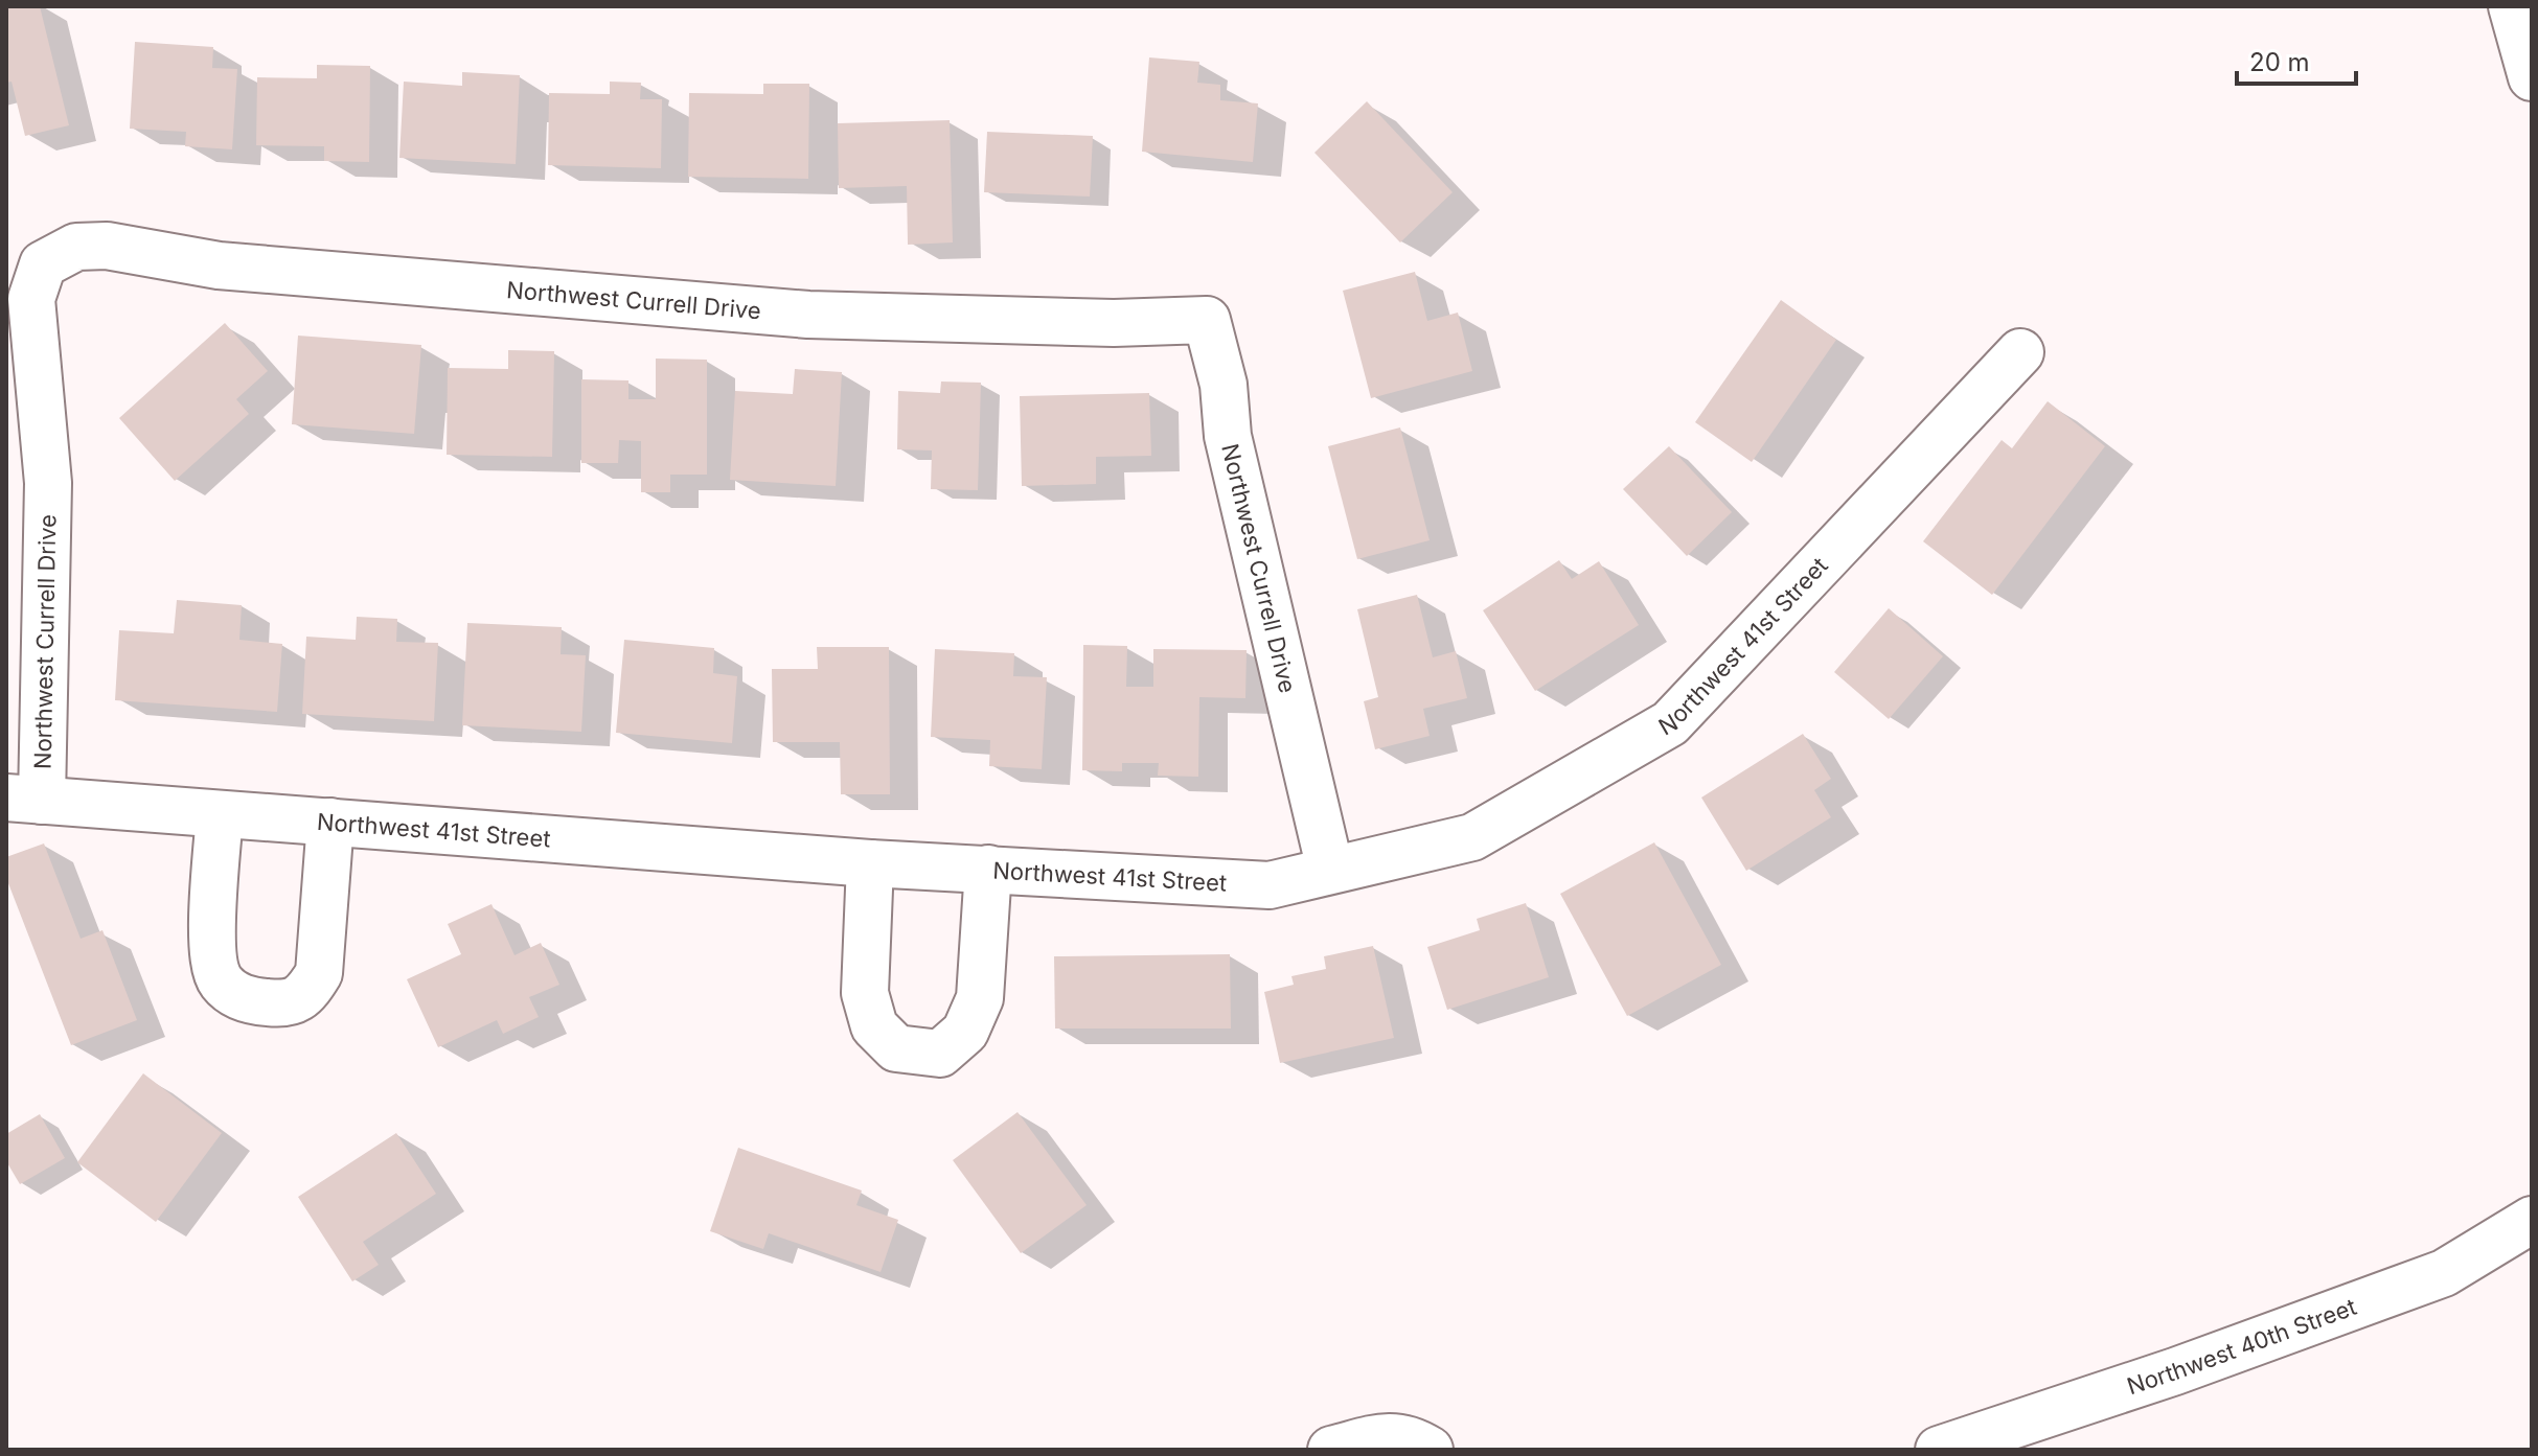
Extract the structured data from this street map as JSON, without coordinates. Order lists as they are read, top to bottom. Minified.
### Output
{"streets":{"street":["Northwest Currell Drive","Northwest 41st Street","Northwest 40th Street"]},"crossings":[["Northwest Currell Drive","Northwest 41st Street"]],"scale_bar":"20 m"}
